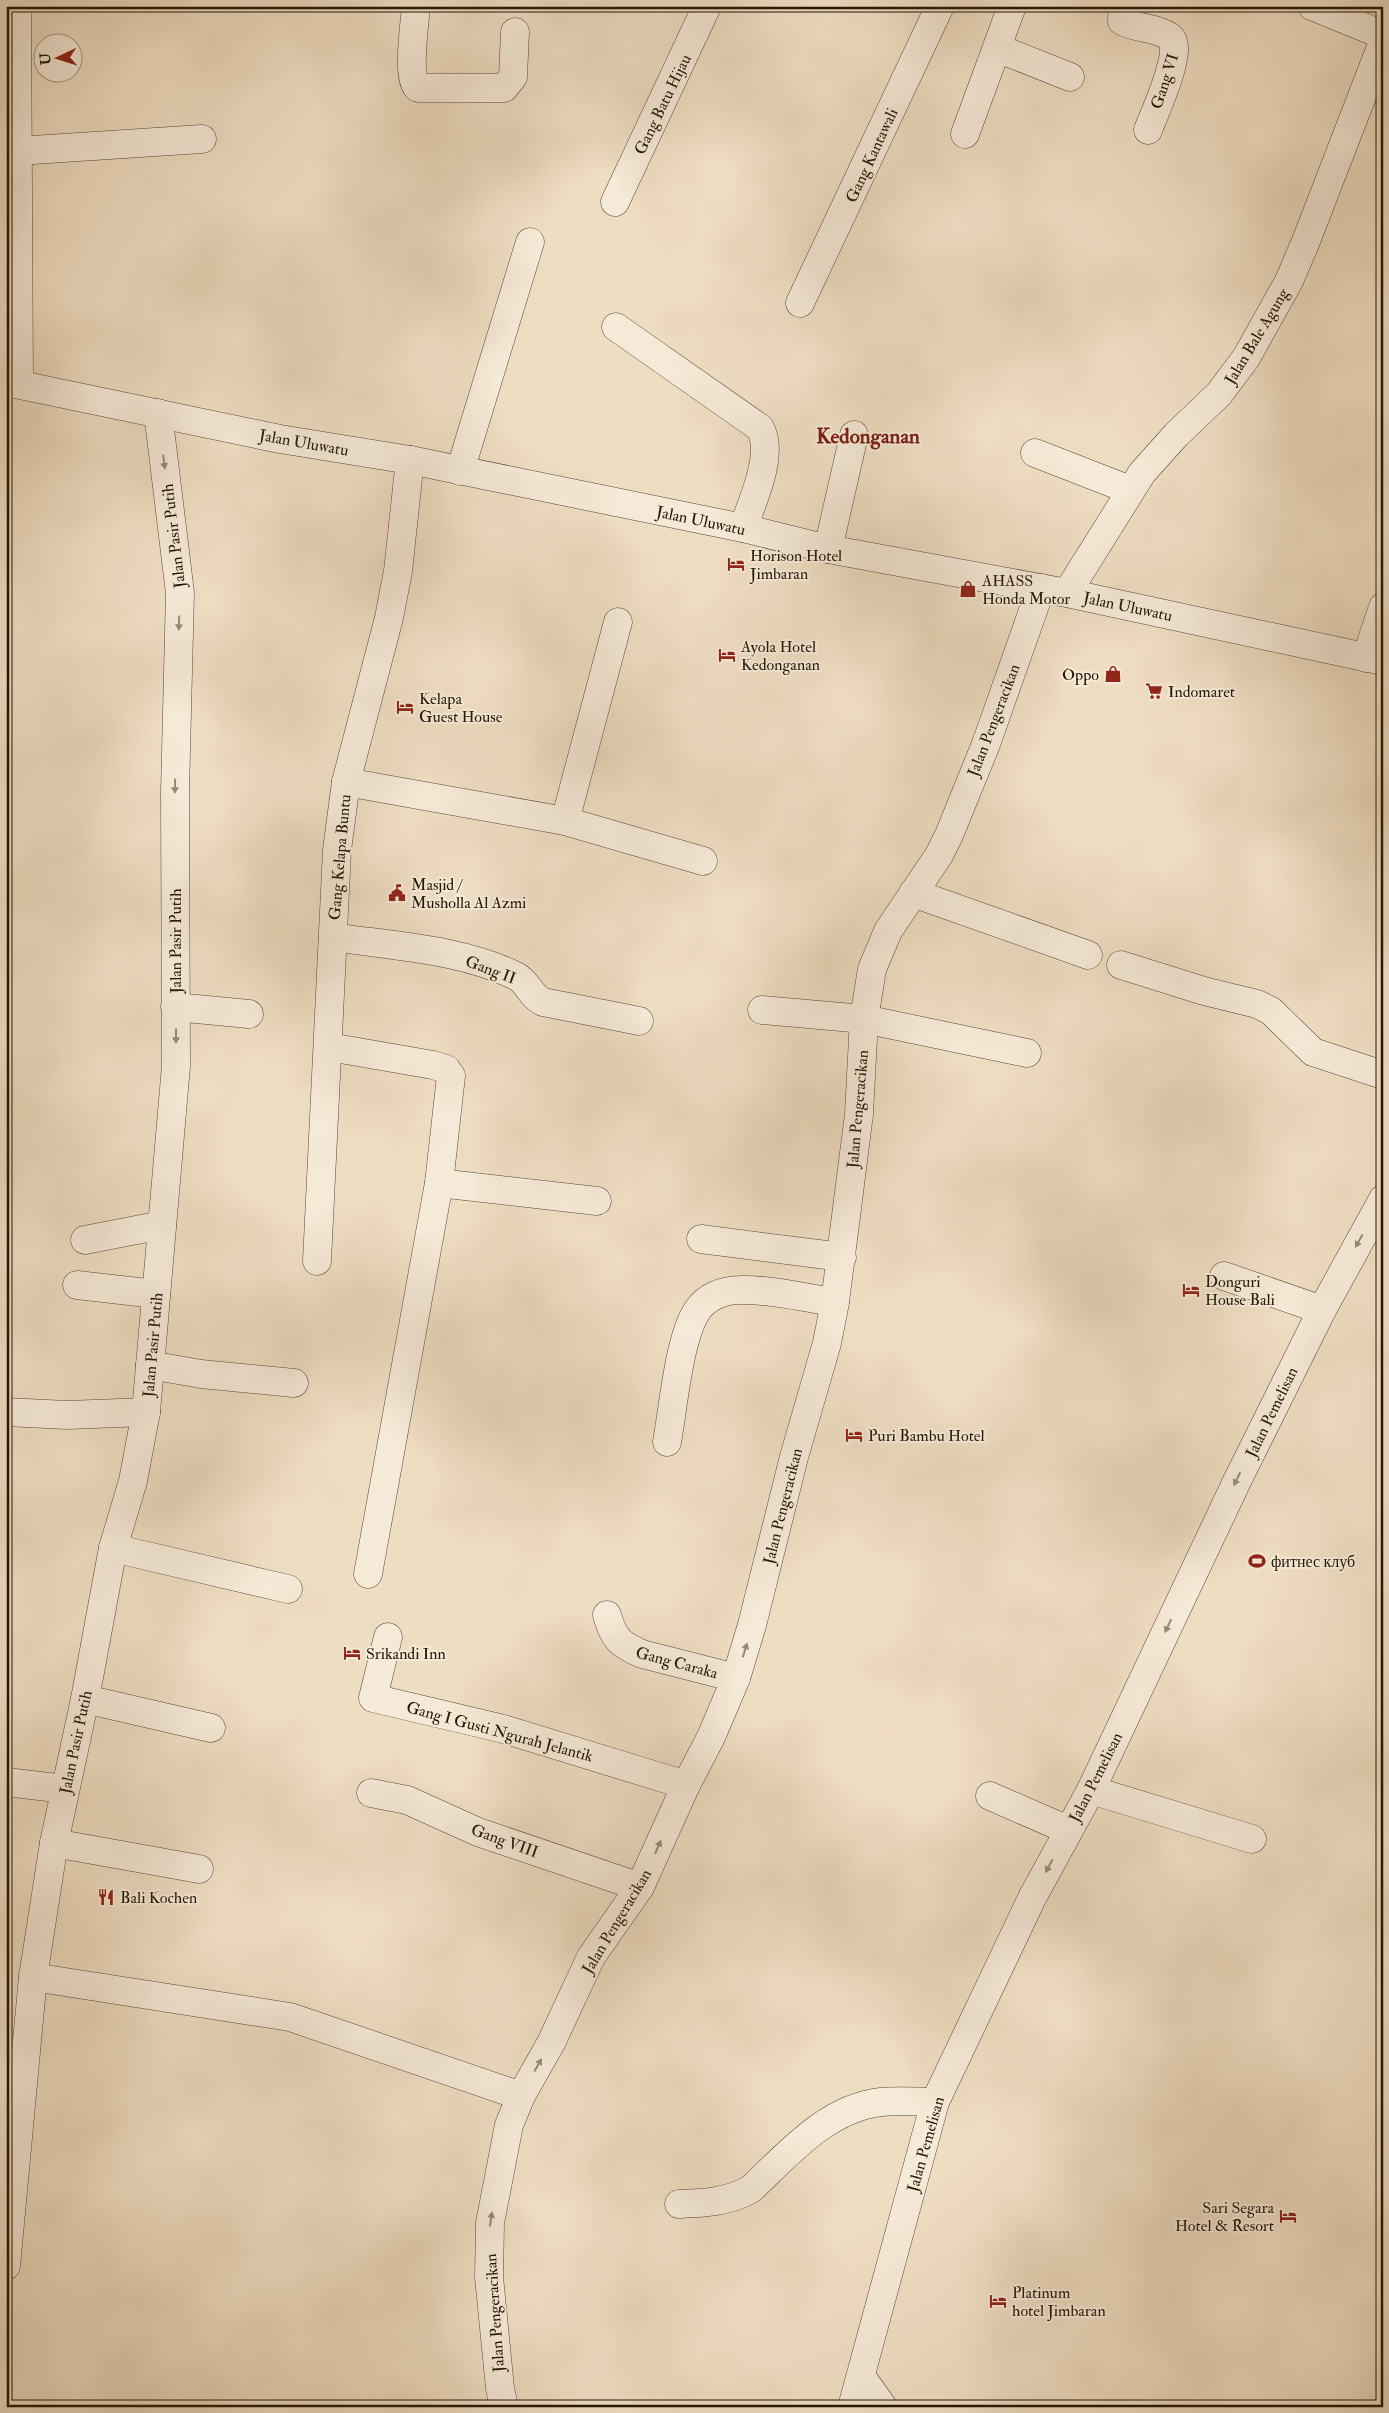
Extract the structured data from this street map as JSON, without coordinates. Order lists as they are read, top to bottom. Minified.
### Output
{"streets":{"street":["Gang VI","Gang Batu Hijau","Gang Kantawali","Jalan Bale Agung","Jalan Uluwatu","Jalan Pasir Putih","Jalan Pengeracikan","Gang Kelapa Buntu","Gang II","Jalan Pemelisan","Gang Caraka","Gang I Gusti Ngurah Jelantik","Gang VIII"]},"crossings":[["Jalan Bale Agung","Jalan Uluwatu"],["Jalan Bale Agung","Jalan Pengeracikan"],["Jalan Uluwatu","Jalan Pasir Putih"],["Jalan Uluwatu","Jalan Pengeracikan"],["Jalan Uluwatu","Gang Kelapa Buntu"],["Jalan Pengeracikan","Gang Caraka"],["Jalan Pengeracikan","Gang I Gusti Ngurah Jelantik"],["Jalan Pengeracikan","Gang VIII"],["Gang Kelapa Buntu","Gang II"]],"one_way":["Jalan Pasir Putih","Jalan Pengeracikan","Jalan Pemelisan"],"districts":["Kedonganan"],"places":{"hotel":["Horison Hotel Jimbaran","Ayola Hotel Kedonganan","Kelapa Guest House","Donguri House Bali","Puri Bambu Hotel","Srikandi Inn","Sari Segara Hotel & Resort","Platinum hotel Jimbaran"],"shop":["AHASS Honda Motor","Oppo"],"supermarket":["Indomaret"],"public building":["Masjid / Musholla Al Azmi"],"sports":["фитнес клуб"],"restaurant":["Bali Kochen"]},"north":"left"}
